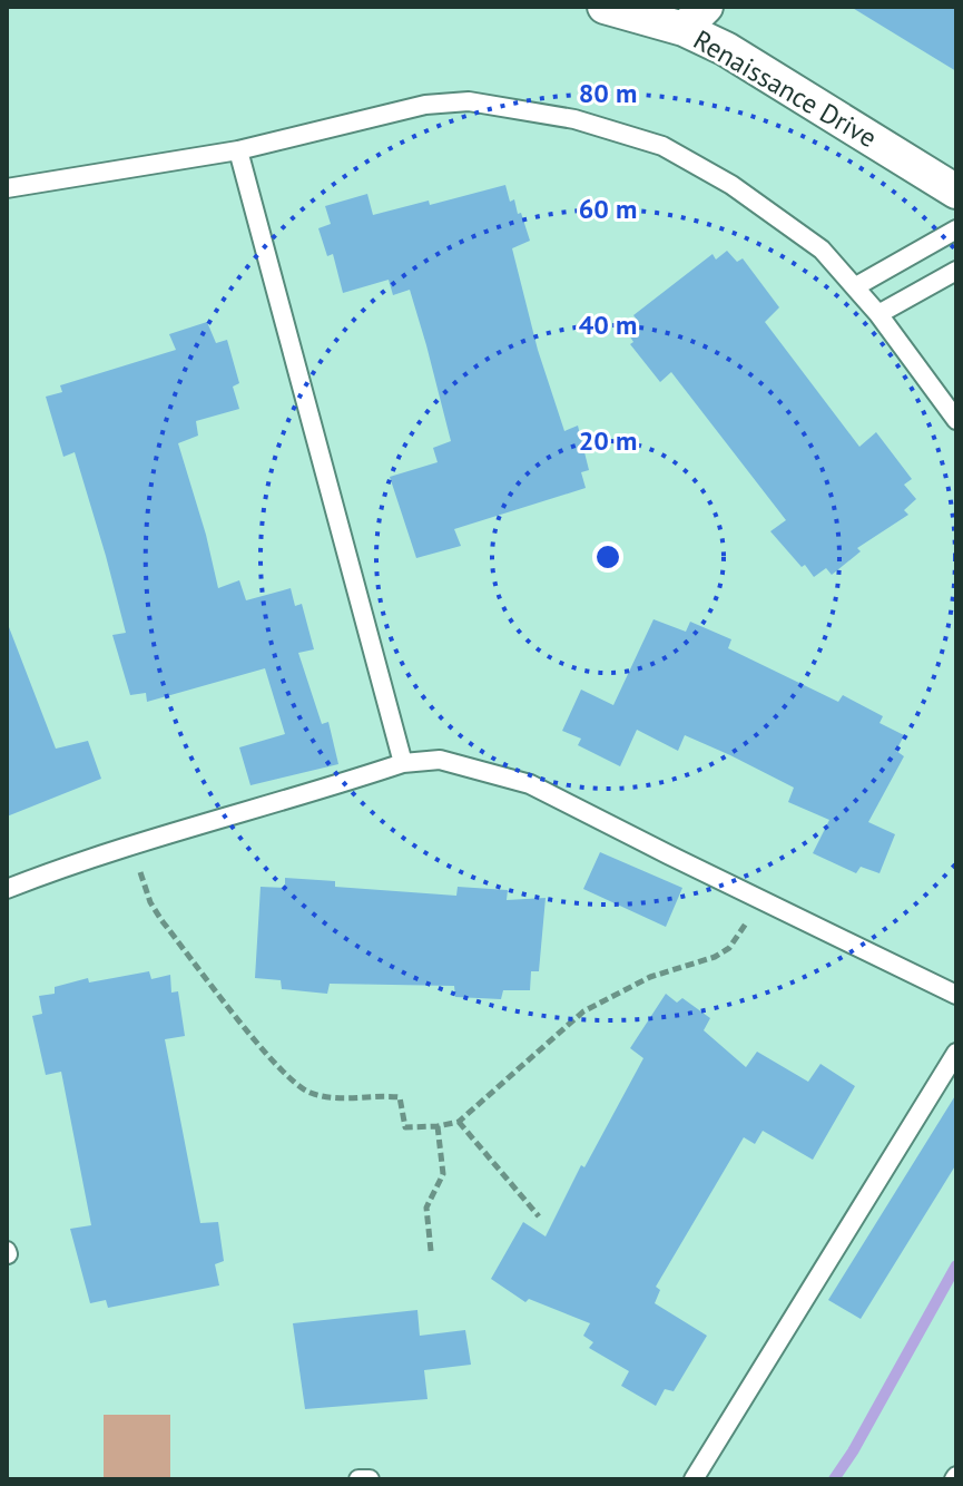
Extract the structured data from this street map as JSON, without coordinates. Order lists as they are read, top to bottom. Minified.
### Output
{"streets":{"street":["Renaissance Drive"]},"rings":["80 m","60 m","40 m","20 m"]}
